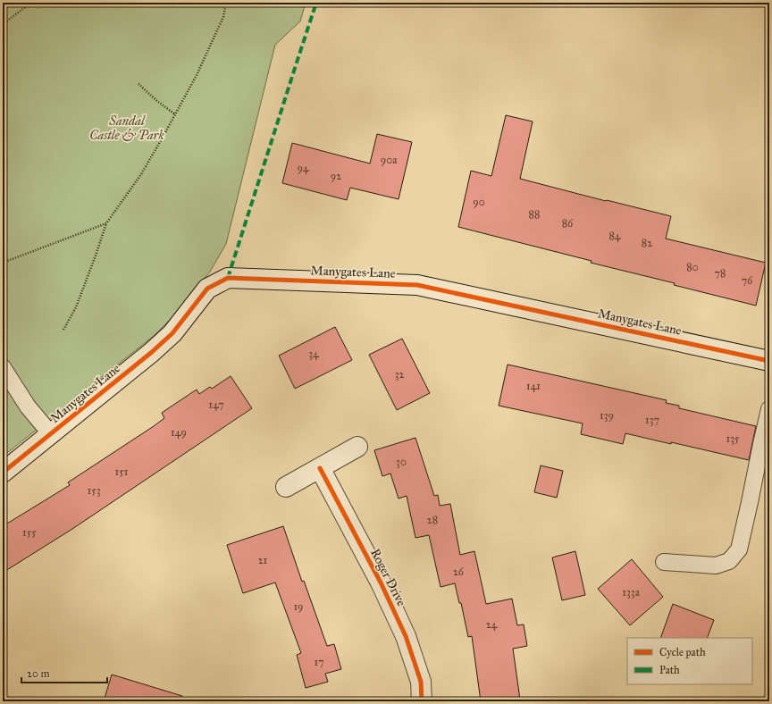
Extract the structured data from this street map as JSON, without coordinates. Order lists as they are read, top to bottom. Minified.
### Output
{"streets":{"street":["Manygates Lane","Roger Drive"]},"parks":["Sandal Castle & Park"],"house_numbers":["90a","94","92","90","88","86","84","82","80","78","76","34","32","141","147","139","137","149","135","30","151","153","28","155","21","26","133a","19","24","17"],"legend":["Cycle path","Path"],"scale_bar":"20 m"}
